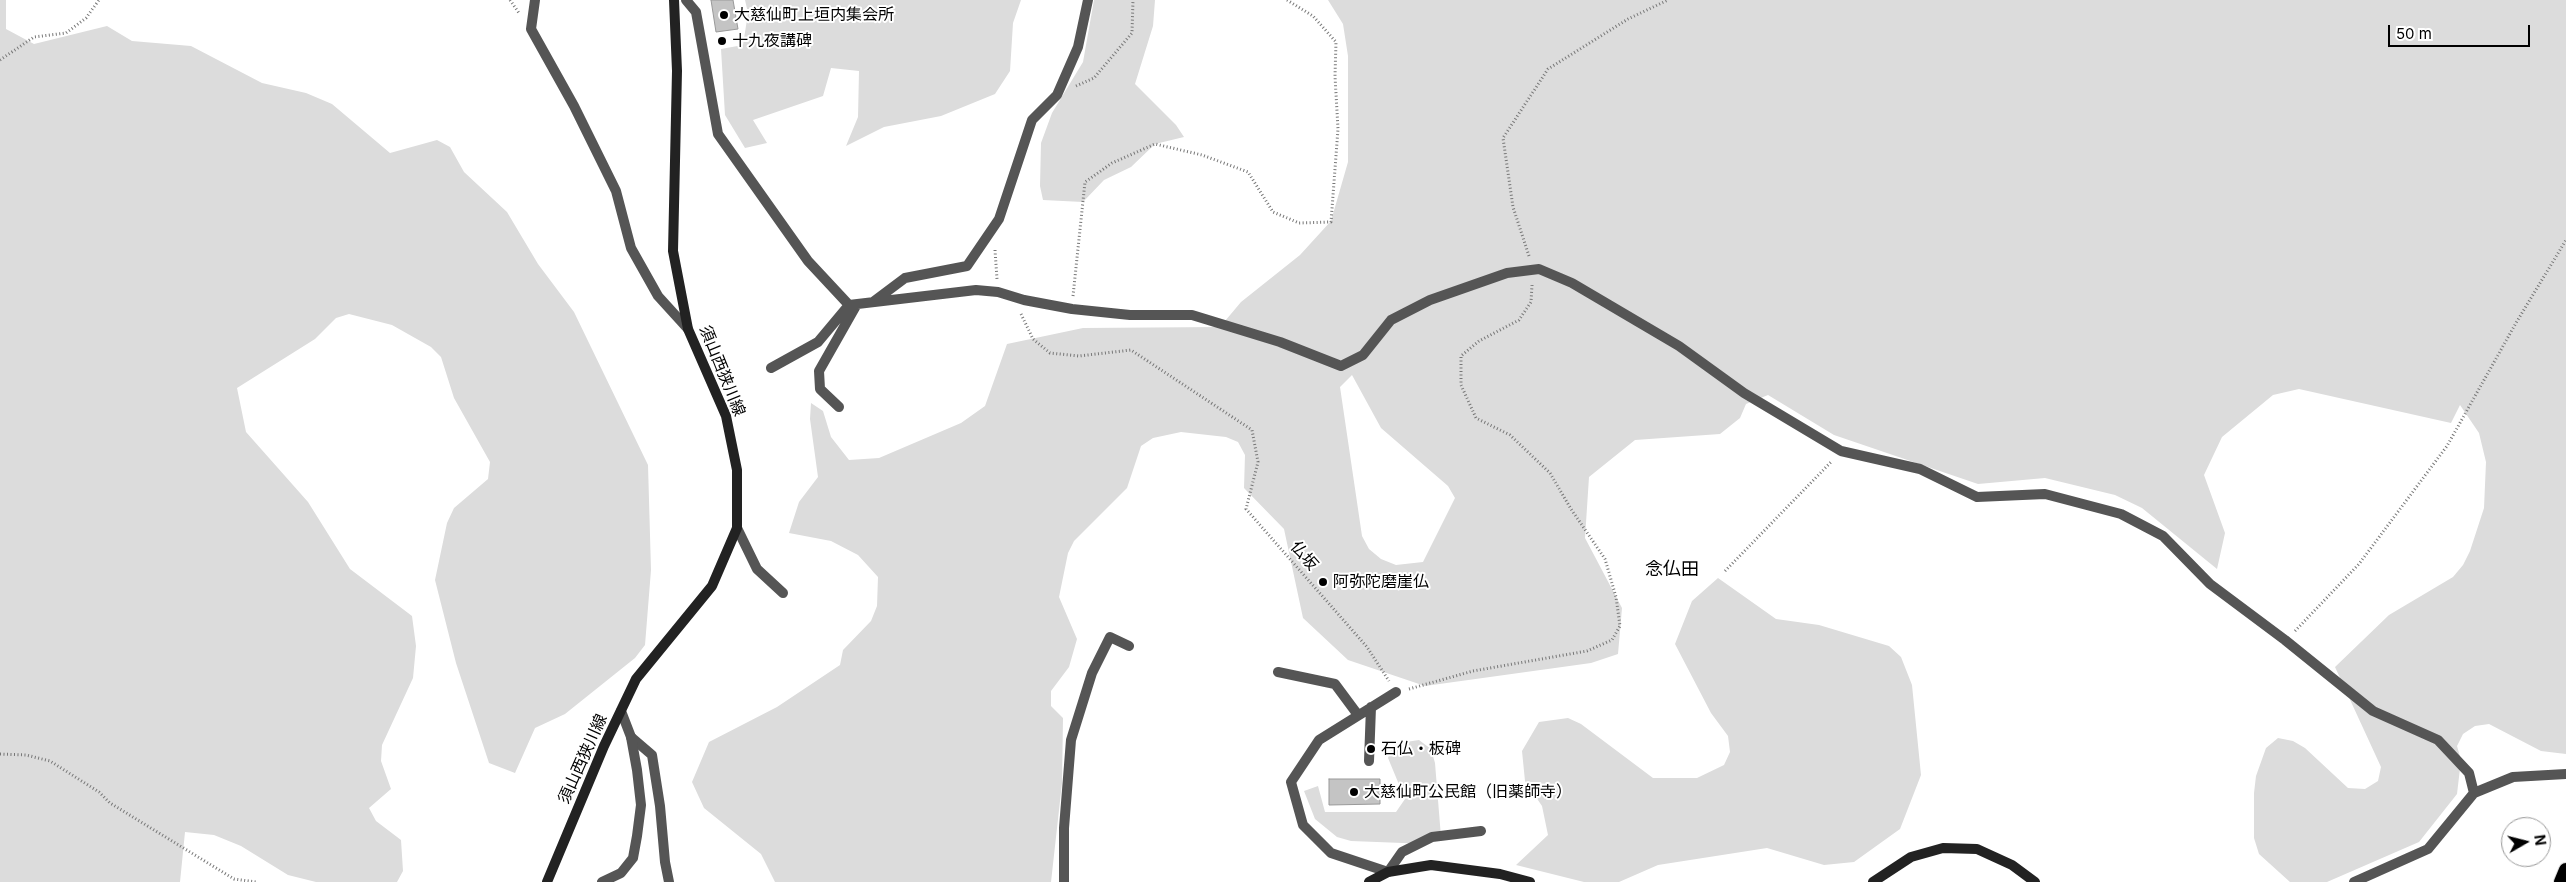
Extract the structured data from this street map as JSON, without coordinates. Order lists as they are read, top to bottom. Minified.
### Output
{"streets":{"main road":["須山西狭川線"],"path":["仏坂"]},"districts":["念仏田"],"places":["大慈仙町上垣内集会所","十九夜講碑","阿弥陀磨崖仏","石仏・板碑","大慈仙町公民館（旧薬師寺）"],"scale_bar":"50 m","north":"right"}
